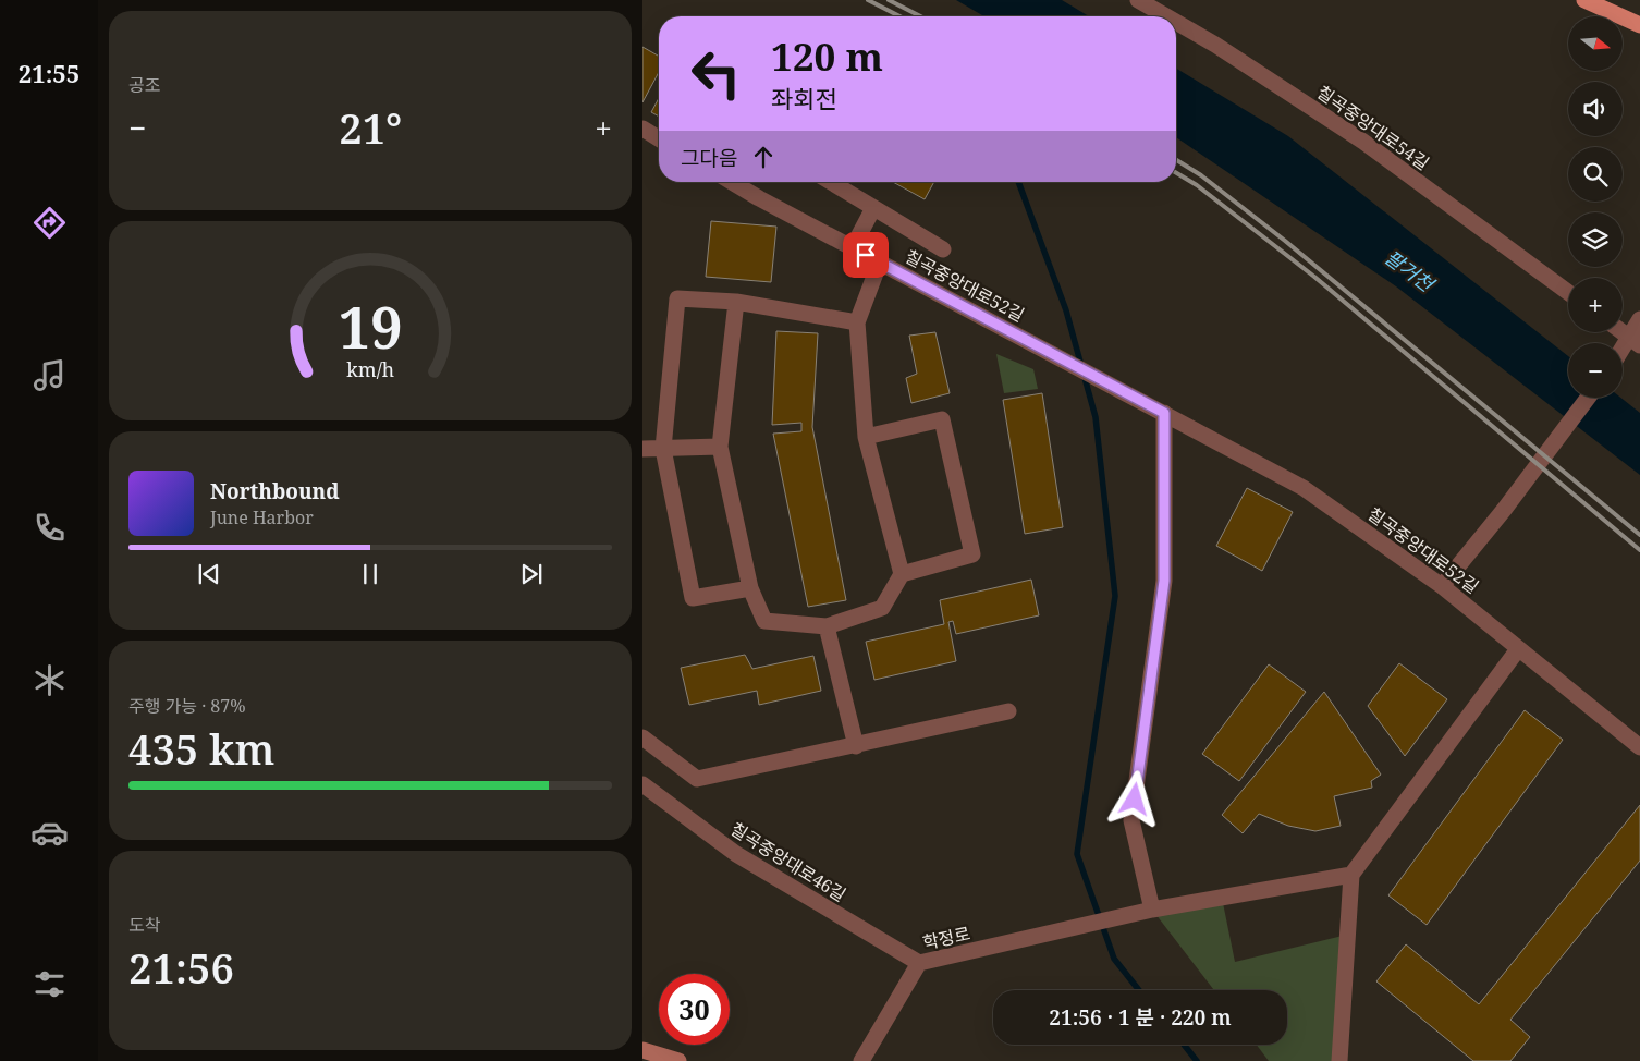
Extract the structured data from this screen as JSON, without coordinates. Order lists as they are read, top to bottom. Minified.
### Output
{"streets":{"street":["칠곡중앙대로54길","칠곡중앙대로52길","칠곡중앙대로46길","학정로"]},"crossings":[["칠곡중앙대로46길","학정로"]],"water":["팔거천"],"north":"right","page":{"tabs":"21:55","tile":["공조",["주행 가능 · 87%","435 km"],["도착","21:56"]],"map_buttons":["+","−"],"turn":["120 m","좌회전"],"heat":["−","21°","+"],"then":"그다음","song":["Northbound","June Harbor"],"limit":"30","trip":"21:56 · 1 분 · 220 m","gauge":["19","km/h"]}}
